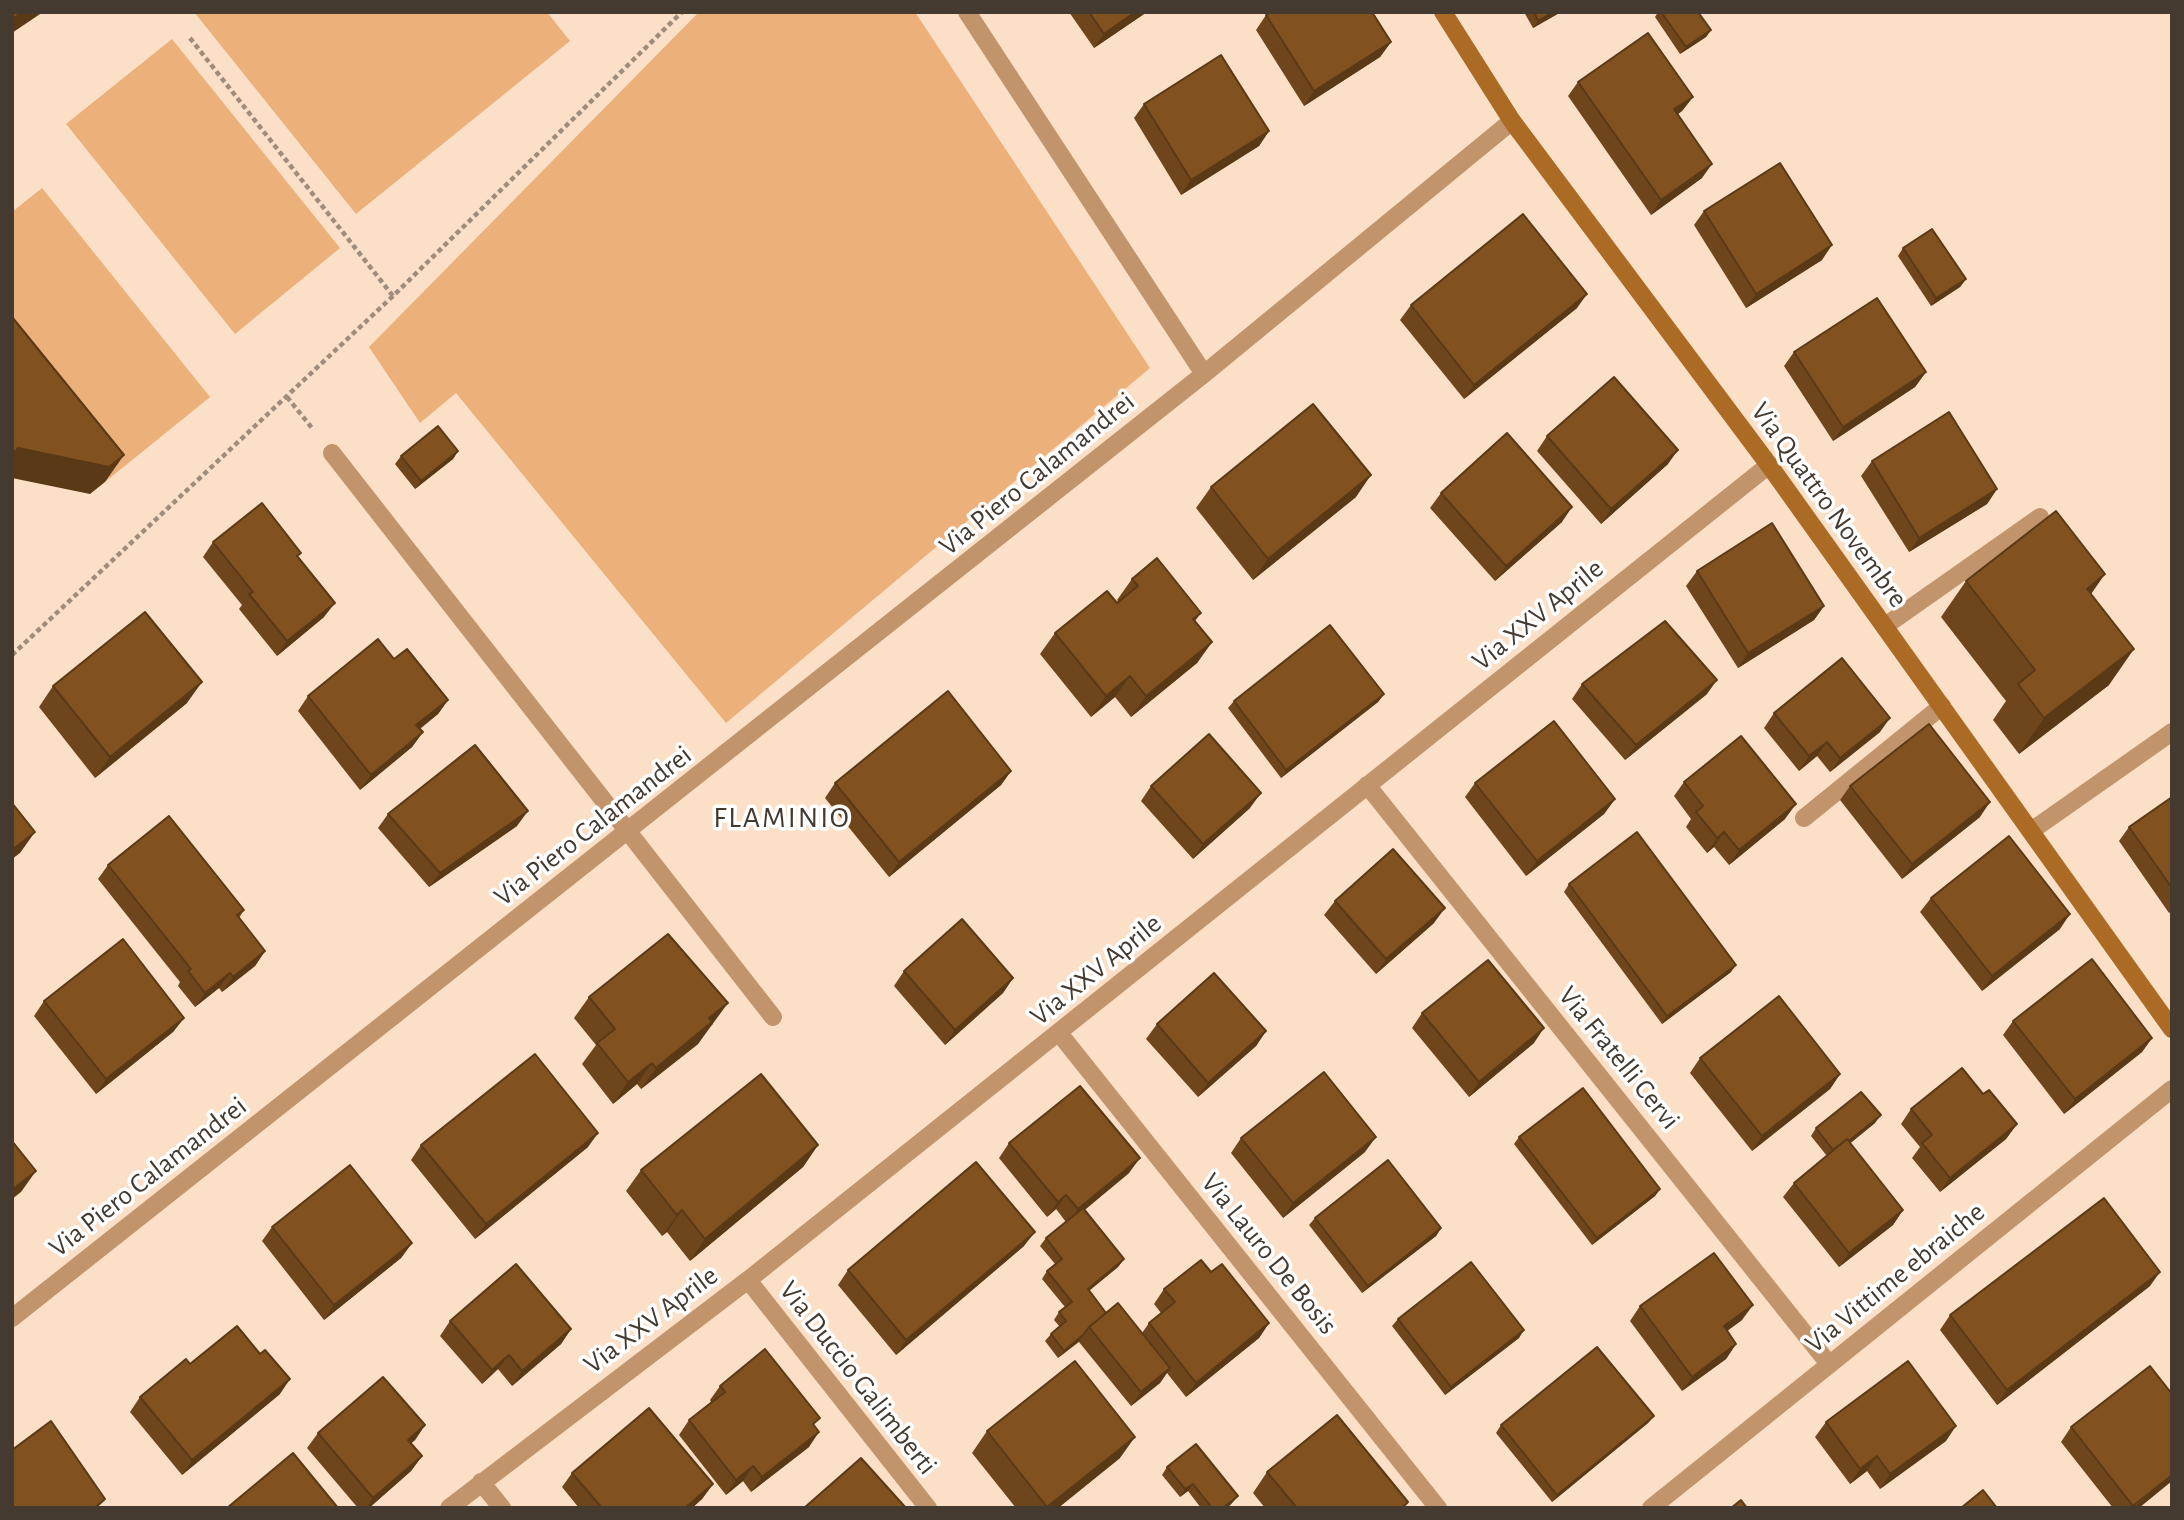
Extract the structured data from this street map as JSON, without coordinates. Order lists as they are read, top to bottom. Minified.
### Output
{"streets":{"street":["Via Piero Calamandrei","Via Quattro Novembre","Via XXV Aprile","Via Fratelli Cervi","Via Lauro De Bosis","Via Vittime ebraiche","Via Duccio Galimberti"]},"crossings":[["Via Piero Calamandrei","Via Quattro Novembre"],["Via Quattro Novembre","Via XXV Aprile"],["Via XXV Aprile","Via Fratelli Cervi"],["Via XXV Aprile","Via Lauro De Bosis"],["Via XXV Aprile","Via Duccio Galimberti"],["Via Fratelli Cervi","Via Vittime ebraiche"]],"districts":["FLAMINIO"]}
